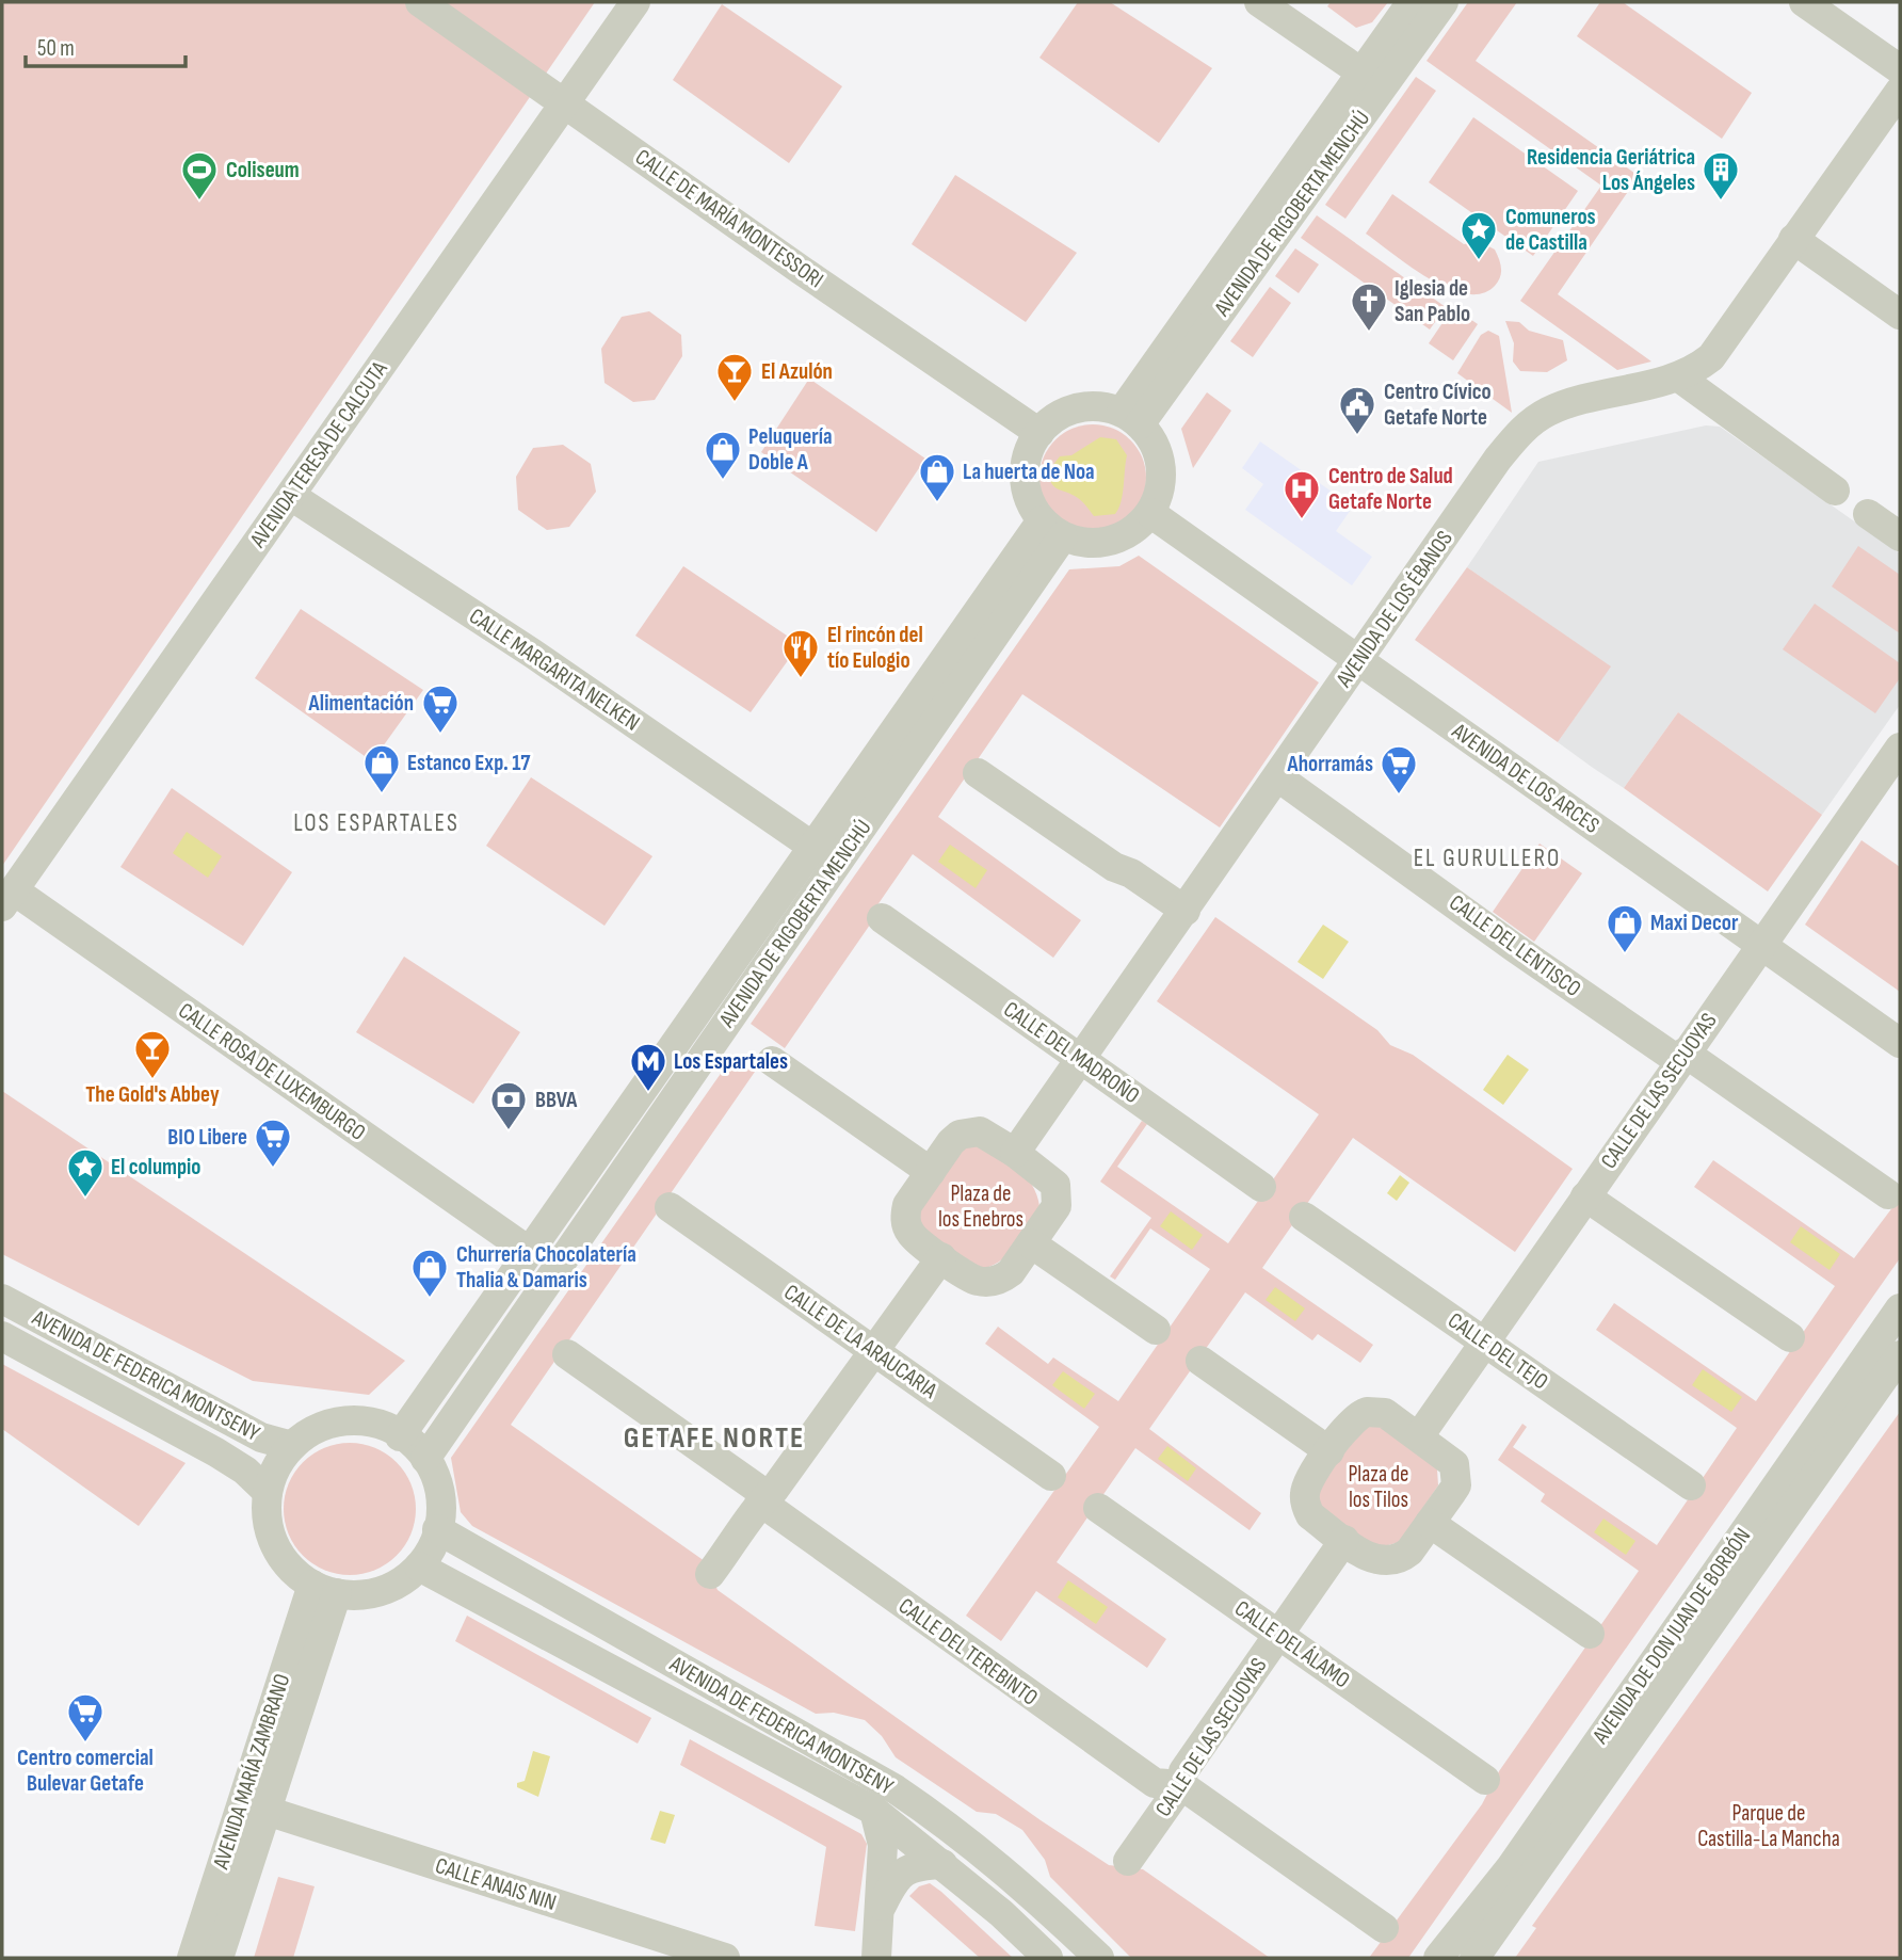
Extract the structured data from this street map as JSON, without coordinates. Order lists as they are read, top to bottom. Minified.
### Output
{"streets":{"street":["AVENIDA DE RIGOBERTA MENCHÚ","CALLE DE MARÍA MONTESSORI","AVENIDA TERESA DE CALCUTA","AVENIDA DE LOS ÉBANOS","CALLE MARGARITA NELKEN","AVENIDA DE LOS ARCES","CALLE DEL LENTISCO","CALLE DEL MADROÑO","CALLE ROSA DE LUXEMBURGO","CALLE DE LAS SECUOYAS","CALLE DE LA ARAUCARIA","CALLE DEL TEJO","AVENIDA DE FEDERICA MONTSENY","AVENIDA DE DON JUAN DE BORBÓN","CALLE DEL ÁLAMO","CALLE DEL TEREBINTO","AVENIDA MARÍA ZAMBRANO","CALLE ANAIS NIN"]},"crossings":[["AVENIDA DE RIGOBERTA MENCHÚ","CALLE DE MARÍA MONTESSORI"],["AVENIDA DE RIGOBERTA MENCHÚ","CALLE MARGARITA NELKEN"],["AVENIDA DE RIGOBERTA MENCHÚ","AVENIDA DE LOS ARCES"],["AVENIDA DE RIGOBERTA MENCHÚ","CALLE ROSA DE LUXEMBURGO"],["AVENIDA DE RIGOBERTA MENCHÚ","AVENIDA DE FEDERICA MONTSENY"],["AVENIDA DE RIGOBERTA MENCHÚ","AVENIDA MARÍA ZAMBRANO"],["CALLE DE MARÍA MONTESSORI","AVENIDA TERESA DE CALCUTA"],["CALLE DE MARÍA MONTESSORI","AVENIDA DE LOS ARCES"],["AVENIDA TERESA DE CALCUTA","CALLE MARGARITA NELKEN"],["AVENIDA TERESA DE CALCUTA","CALLE ROSA DE LUXEMBURGO"],["AVENIDA DE LOS ÉBANOS","AVENIDA DE LOS ARCES"],["AVENIDA DE LOS ÉBANOS","CALLE DEL LENTISCO"],["AVENIDA DE LOS ÉBANOS","CALLE DEL MADROÑO"],["AVENIDA DE LOS ARCES","CALLE DE LAS SECUOYAS"],["CALLE DEL LENTISCO","CALLE DE LAS SECUOYAS"],["CALLE DE LAS SECUOYAS","CALLE DEL TEJO"],["CALLE DE LAS SECUOYAS","CALLE DEL ÁLAMO"],["CALLE DE LAS SECUOYAS","CALLE DEL TEREBINTO"],["AVENIDA DE FEDERICA MONTSENY","AVENIDA MARÍA ZAMBRANO"],["AVENIDA MARÍA ZAMBRANO","CALLE ANAIS NIN"]],"districts":["LOS ESPARTALES","EL GURULLERO","GETAFE NORTE"],"parks":["Plaza de los Enebros","Plaza de los Tilos","Parque de Castilla-La Mancha"],"places":{"sports":["Coliseum"],"building":["Residencia Geriátrica Los Ángeles"],"place":["Comuneros de Castilla","El columpio"],"church":["Iglesia de San Pablo"],"bar":["El Azulón","The Gold's Abbey"],"public building":["Centro Cívico Getafe Norte"],"shop":["Peluquería Doble A","La huerta de Noa","Estanco Exp. 17","Maxi Decor","Churrería Chocolatería Thalia & Damaris"],"hospital":["Centro de Salud Getafe Norte"],"restaurant":["El rincón del tío Eulogio"],"supermarket":["Alimentación","Ahorramás","BIO Libere","Centro comercial Bulevar Getafe"],"metro station":["Los Espartales"],"bank":["BBVA"]},"scale_bar":"50 m"}
